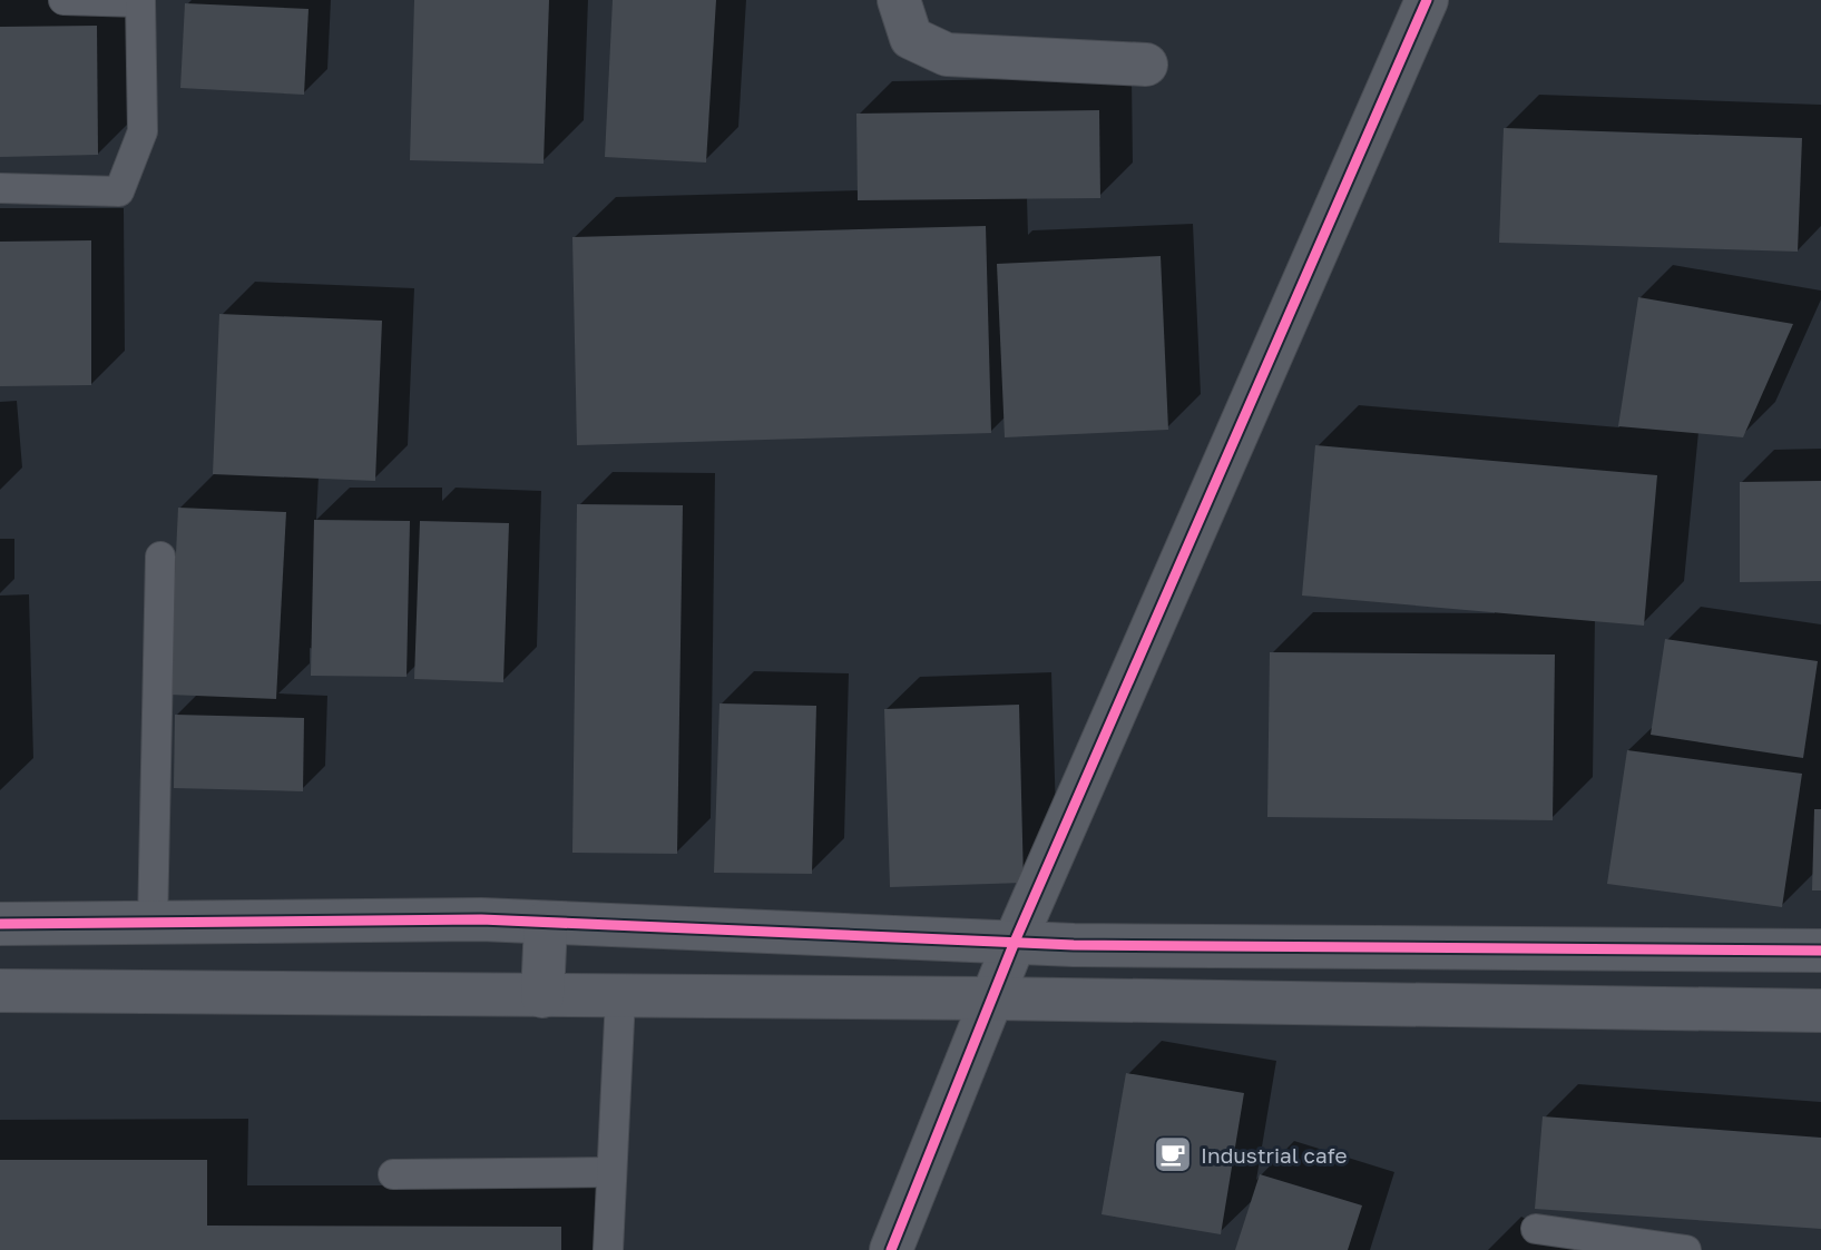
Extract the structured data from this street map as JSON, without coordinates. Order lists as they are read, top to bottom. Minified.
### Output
{"places":{"cafe":["Industrial cafe"]}}
